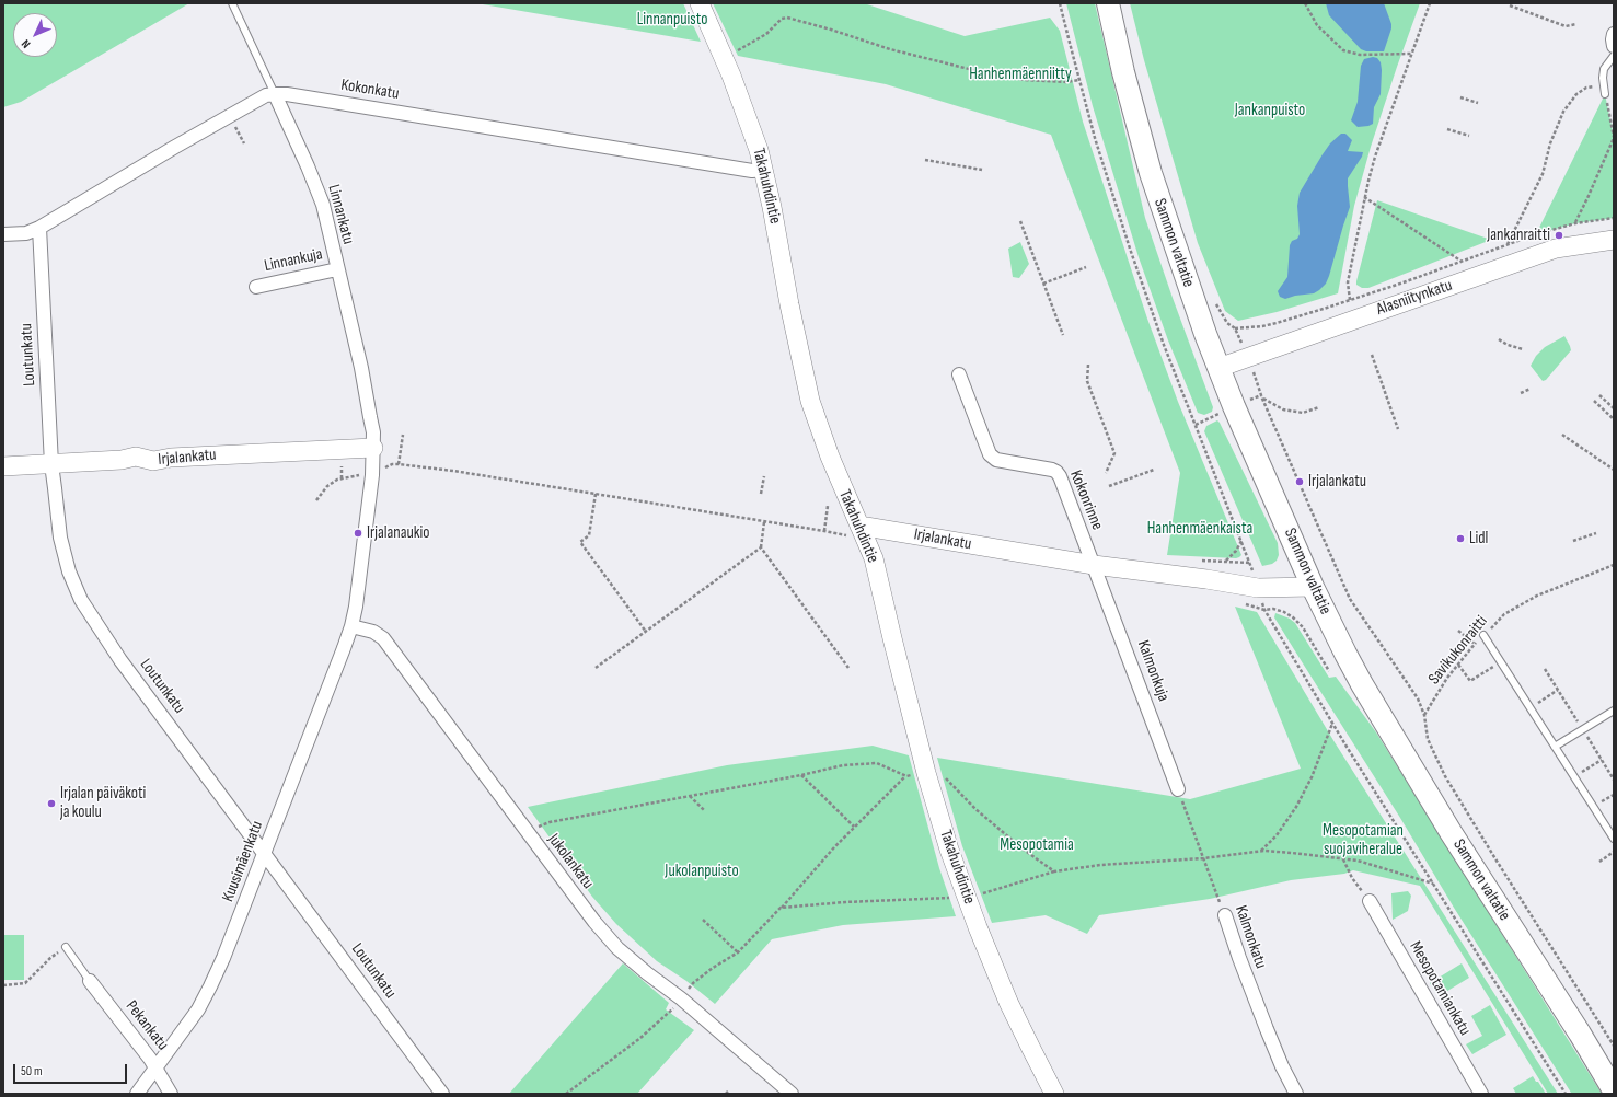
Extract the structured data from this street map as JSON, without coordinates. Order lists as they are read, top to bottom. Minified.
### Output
{"streets":{"main road":["Sammon valtatie"],"street":["Kokonkatu","Takahuhdintie","Linnankatu","Linnankuja","Alasniitynkatu","Loutunkatu","Irjalankatu","Kokonrinne","Kalmonkuja","Kuusimäenkatu","Jukolankatu","Kalmonkatu","Mesopotamiankatu","Pekankatu"],"path":["Savikukonraitti"]},"crossings":[["Kokonkatu","Takahuhdintie"],["Kokonkatu","Linnankatu"],["Kokonkatu","Loutunkatu"],["Takahuhdintie","Irjalankatu"],["Linnankatu","Linnankuja"],["Linnankatu","Irjalankatu"],["Sammon valtatie","Alasniitynkatu"],["Sammon valtatie","Irjalankatu"],["Loutunkatu","Irjalankatu"],["Loutunkatu","Kuusimäenkatu"],["Irjalankatu","Kokonrinne"],["Irjalankatu","Kalmonkuja"],["Kokonrinne","Kalmonkuja"],["Kalmonkuja","Kalmonkatu"],["Kuusimäenkatu","Jukolankatu"],["Kuusimäenkatu","Pekankatu"]],"parks":["Linnanpuisto","Hanhenmäenniitty","Jankanpuisto","Hanhenmäenkaista","Mesopotamian suojaviheralue","Mesopotamia","Jukolanpuisto"],"places":["Jankanraitti","Irjalankatu","Irjalanaukio","Lidl","Irjalan päiväkoti ja koulu"],"scale_bar":"50 m","north":"bottom left"}
